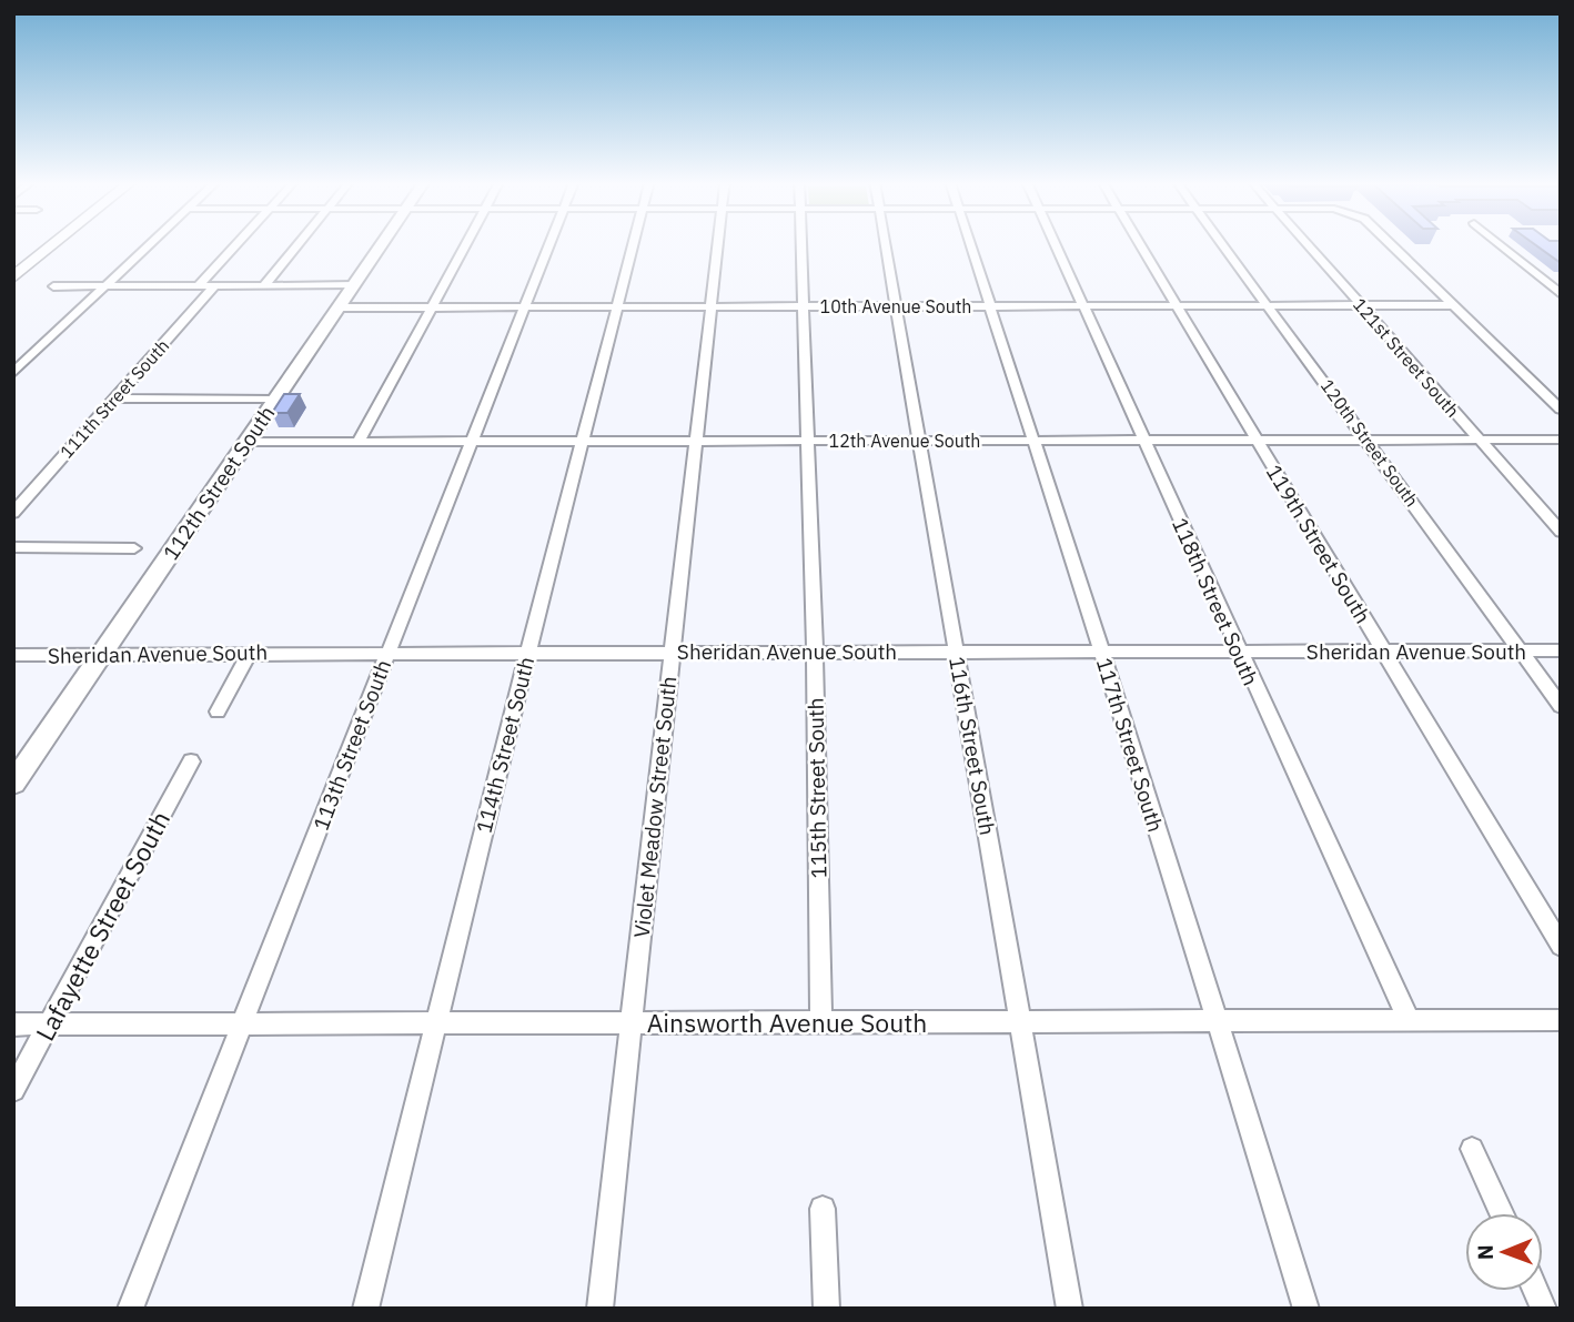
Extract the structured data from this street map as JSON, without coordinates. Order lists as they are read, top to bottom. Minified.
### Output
{"streets":{"main road":["112th Street South"],"street":["10th Avenue South","121st Street South","111th Street South","12th Avenue South","120th Street South","119th Street South","118th Street South","Sheridan Avenue South","113th Street South","114th Street South","117th Street South","116th Street South","115th Street South","Violet Meadow Street South","Lafayette Street South","Ainsworth Avenue South"]},"crossings":[["10th Avenue South","121st Street South"],["10th Avenue South","120th Street South"],["10th Avenue South","112th Street South"],["10th Avenue South","119th Street South"],["10th Avenue South","118th Street South"],["10th Avenue South","113th Street South"],["10th Avenue South","114th Street South"],["10th Avenue South","117th Street South"],["10th Avenue South","116th Street South"],["10th Avenue South","115th Street South"],["10th Avenue South","Violet Meadow Street South"],["121st Street South","12th Avenue South"],["12th Avenue South","120th Street South"],["12th Avenue South","112th Street South"],["12th Avenue South","119th Street South"],["12th Avenue South","118th Street South"],["12th Avenue South","113th Street South"],["12th Avenue South","114th Street South"],["12th Avenue South","117th Street South"],["12th Avenue South","116th Street South"],["12th Avenue South","115th Street South"],["12th Avenue South","Violet Meadow Street South"],["120th Street South","Sheridan Avenue South"],["112th Street South","Sheridan Avenue South"],["119th Street South","Sheridan Avenue South"],["118th Street South","Sheridan Avenue South"],["118th Street South","Ainsworth Avenue South"],["Sheridan Avenue South","113th Street South"],["Sheridan Avenue South","114th Street South"],["Sheridan Avenue South","117th Street South"],["Sheridan Avenue South","116th Street South"],["Sheridan Avenue South","115th Street South"],["Sheridan Avenue South","Violet Meadow Street South"],["113th Street South","Ainsworth Avenue South"],["114th Street South","Ainsworth Avenue South"],["117th Street South","Ainsworth Avenue South"],["116th Street South","Ainsworth Avenue South"],["115th Street South","Ainsworth Avenue South"],["Violet Meadow Street South","Ainsworth Avenue South"],["Lafayette Street South","Ainsworth Avenue South"]],"north":"left"}
